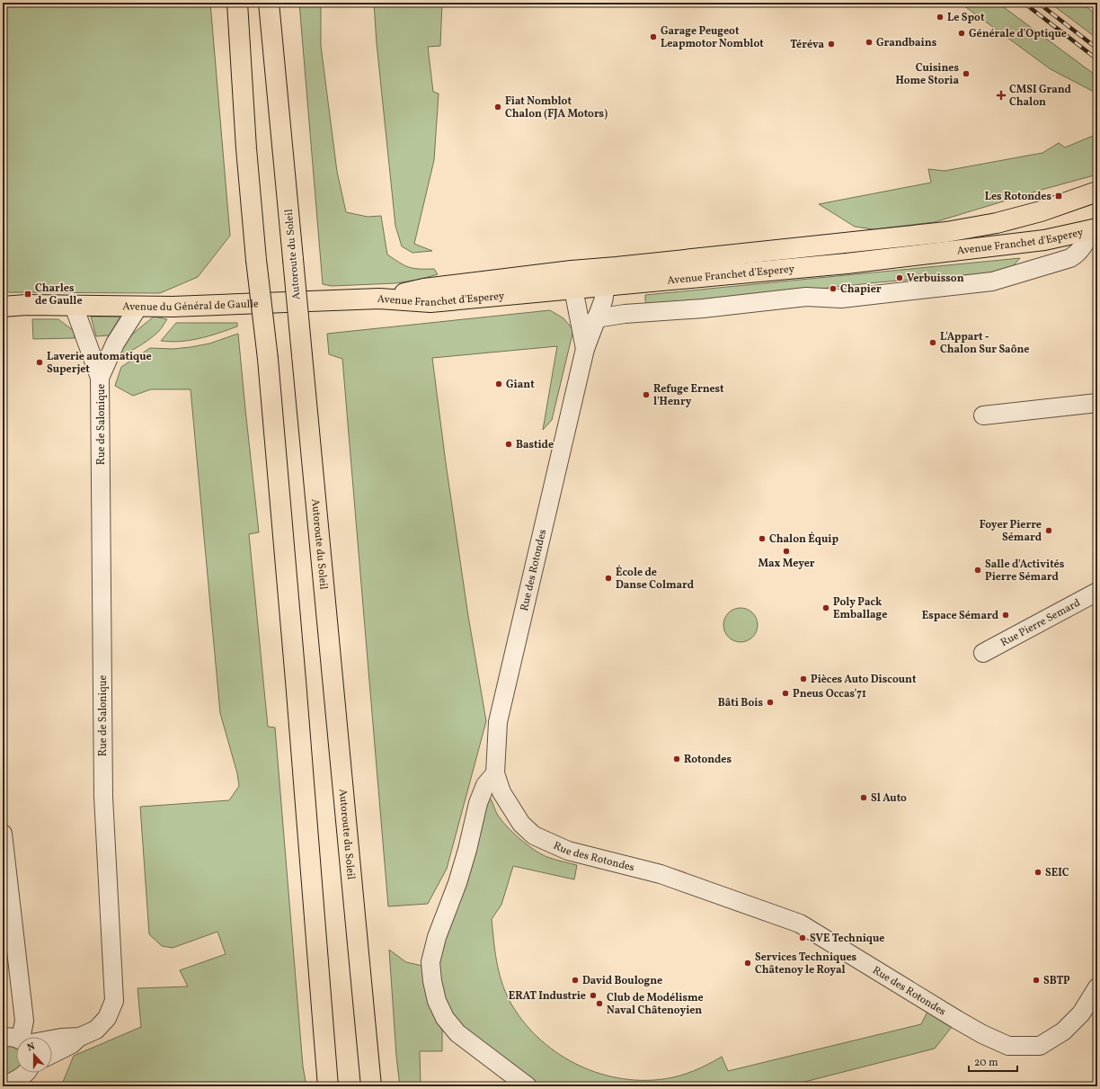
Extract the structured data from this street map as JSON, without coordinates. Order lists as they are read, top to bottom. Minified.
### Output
{"streets":{"main road":["Avenue Franchet d'Esperey","Autoroute du Soleil","Avenue du Général de Gaulle"],"street":["Rue de Salonique","Rue des Rotondes","Rue Pierre Semard"]},"crossings":[["Avenue Franchet d'Esperey","Avenue du Général de Gaulle"],["Avenue Franchet d'Esperey","Rue des Rotondes"],["Avenue du Général de Gaulle","Rue de Salonique"]],"places":{"other":["Le Spot","Générale d'Optique","Garage Peugeot Leapmotor Nomblot","Grandbains","Téréva","Cuisines Home Storia","Fiat Nomblot Chalon (FJA Motors)","Verbuisson","Chapier","L'Appart - Chalon Sur Saône","Laverie automatique Superjet","Giant","Refuge Ernest l'Henry","Bastide","Foyer Pierre Sémard","Chalon Équip","Max Meyer","Salle d'Activités Pierre Sémard","École de Danse Colmard","Poly Pack Emballage","Espace Sémard","Pièces Auto Discount","Pneus Occas'71","Bâti Bois","Rotondes","Sl Auto","SEIC","SVE Technique","Services Techniques Châtenoy le Royal","David Boulogne","SBTP","ERAT Industrie","Club de Modélisme Naval Châtenoyien"],"health":["CMSI Grand Chalon"],"transit":["Les Rotondes","Charles de Gaulle"]},"scale_bar":"20 m","north":"top"}
